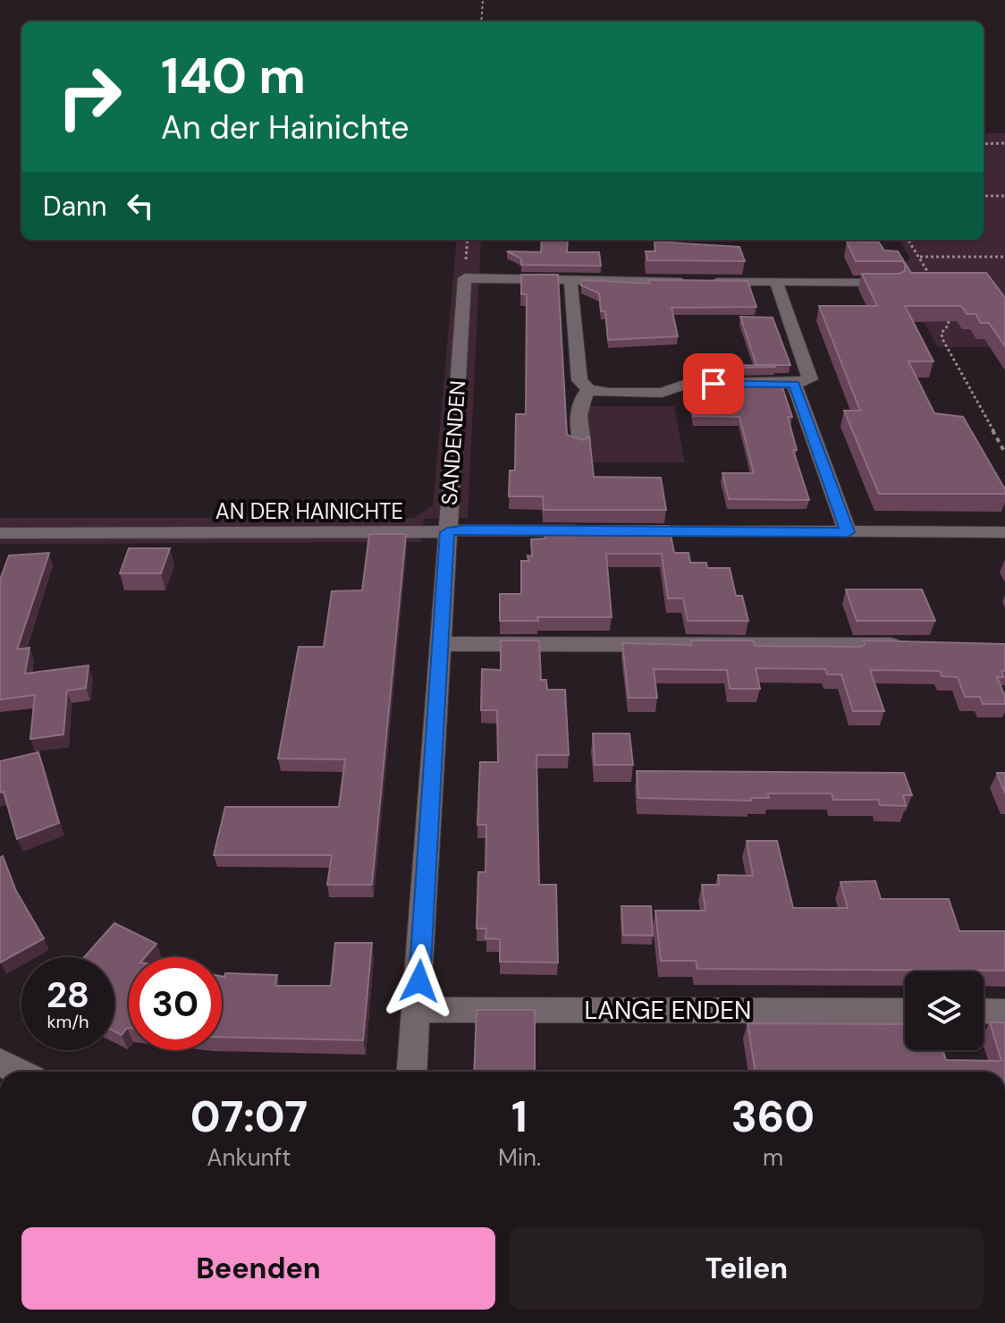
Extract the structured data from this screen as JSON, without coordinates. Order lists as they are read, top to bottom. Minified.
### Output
{"streets":{"street":["SANDENDEN","AN DER HAINICHTE","LANGE ENDEN"]},"crossings":[["SANDENDEN","AN DER HAINICHTE"],["SANDENDEN","LANGE ENDEN"]],"page":{"turn":["140 m","An der Hainichte"],"then":"Dann","speed":"28 km/h","limit":"30","eta":["07:07","Ankunft","1","Min.","360","m"],"buttons":["Beenden","Teilen"]}}
